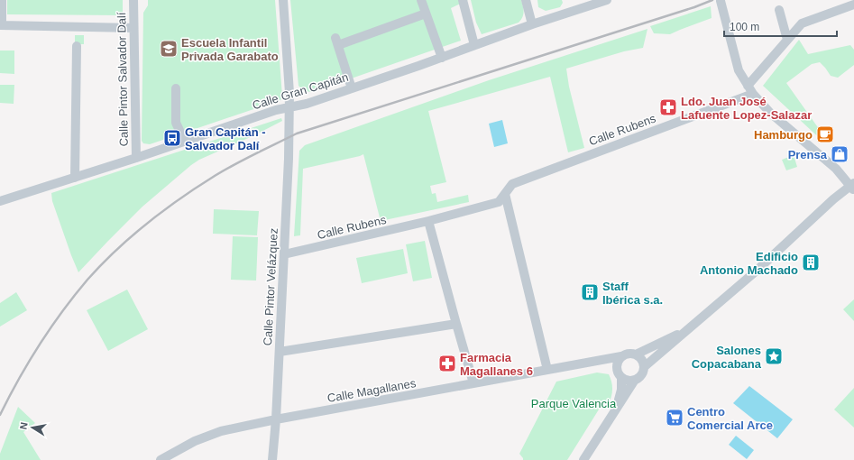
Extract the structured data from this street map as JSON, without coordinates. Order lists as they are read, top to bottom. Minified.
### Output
{"streets":{"street":["Calle Pintor Salvador Dalí","Calle Gran Capitán","Calle Rubens","Calle Pintor Velázquez","Calle Magallanes"]},"crossings":[["Calle Pintor Salvador Dalí","Calle Gran Capitán"],["Calle Gran Capitán","Calle Pintor Velázquez"],["Calle Rubens","Calle Pintor Velázquez"],["Calle Pintor Velázquez","Calle Magallanes"]],"parks":["Parque Valencia"],"places":{"school or university":["Escuela Infantil Privada Garabato"],"pharmacy":["Ldo. Juan José Lafuente Lopez-Salazar","Farmacia Magallanes 6"],"cafe":["Hamburgo"],"bus stop":["Gran Capitán - Salvador Dalí"],"shop":["Prensa"],"building":["Edificio Antonio Machado","Staff Ibérica s.a."],"place":["Salones Copacabana"],"supermarket":["Centro Comercial Arce"]},"scale_bar":"100 m","north":"left"}
